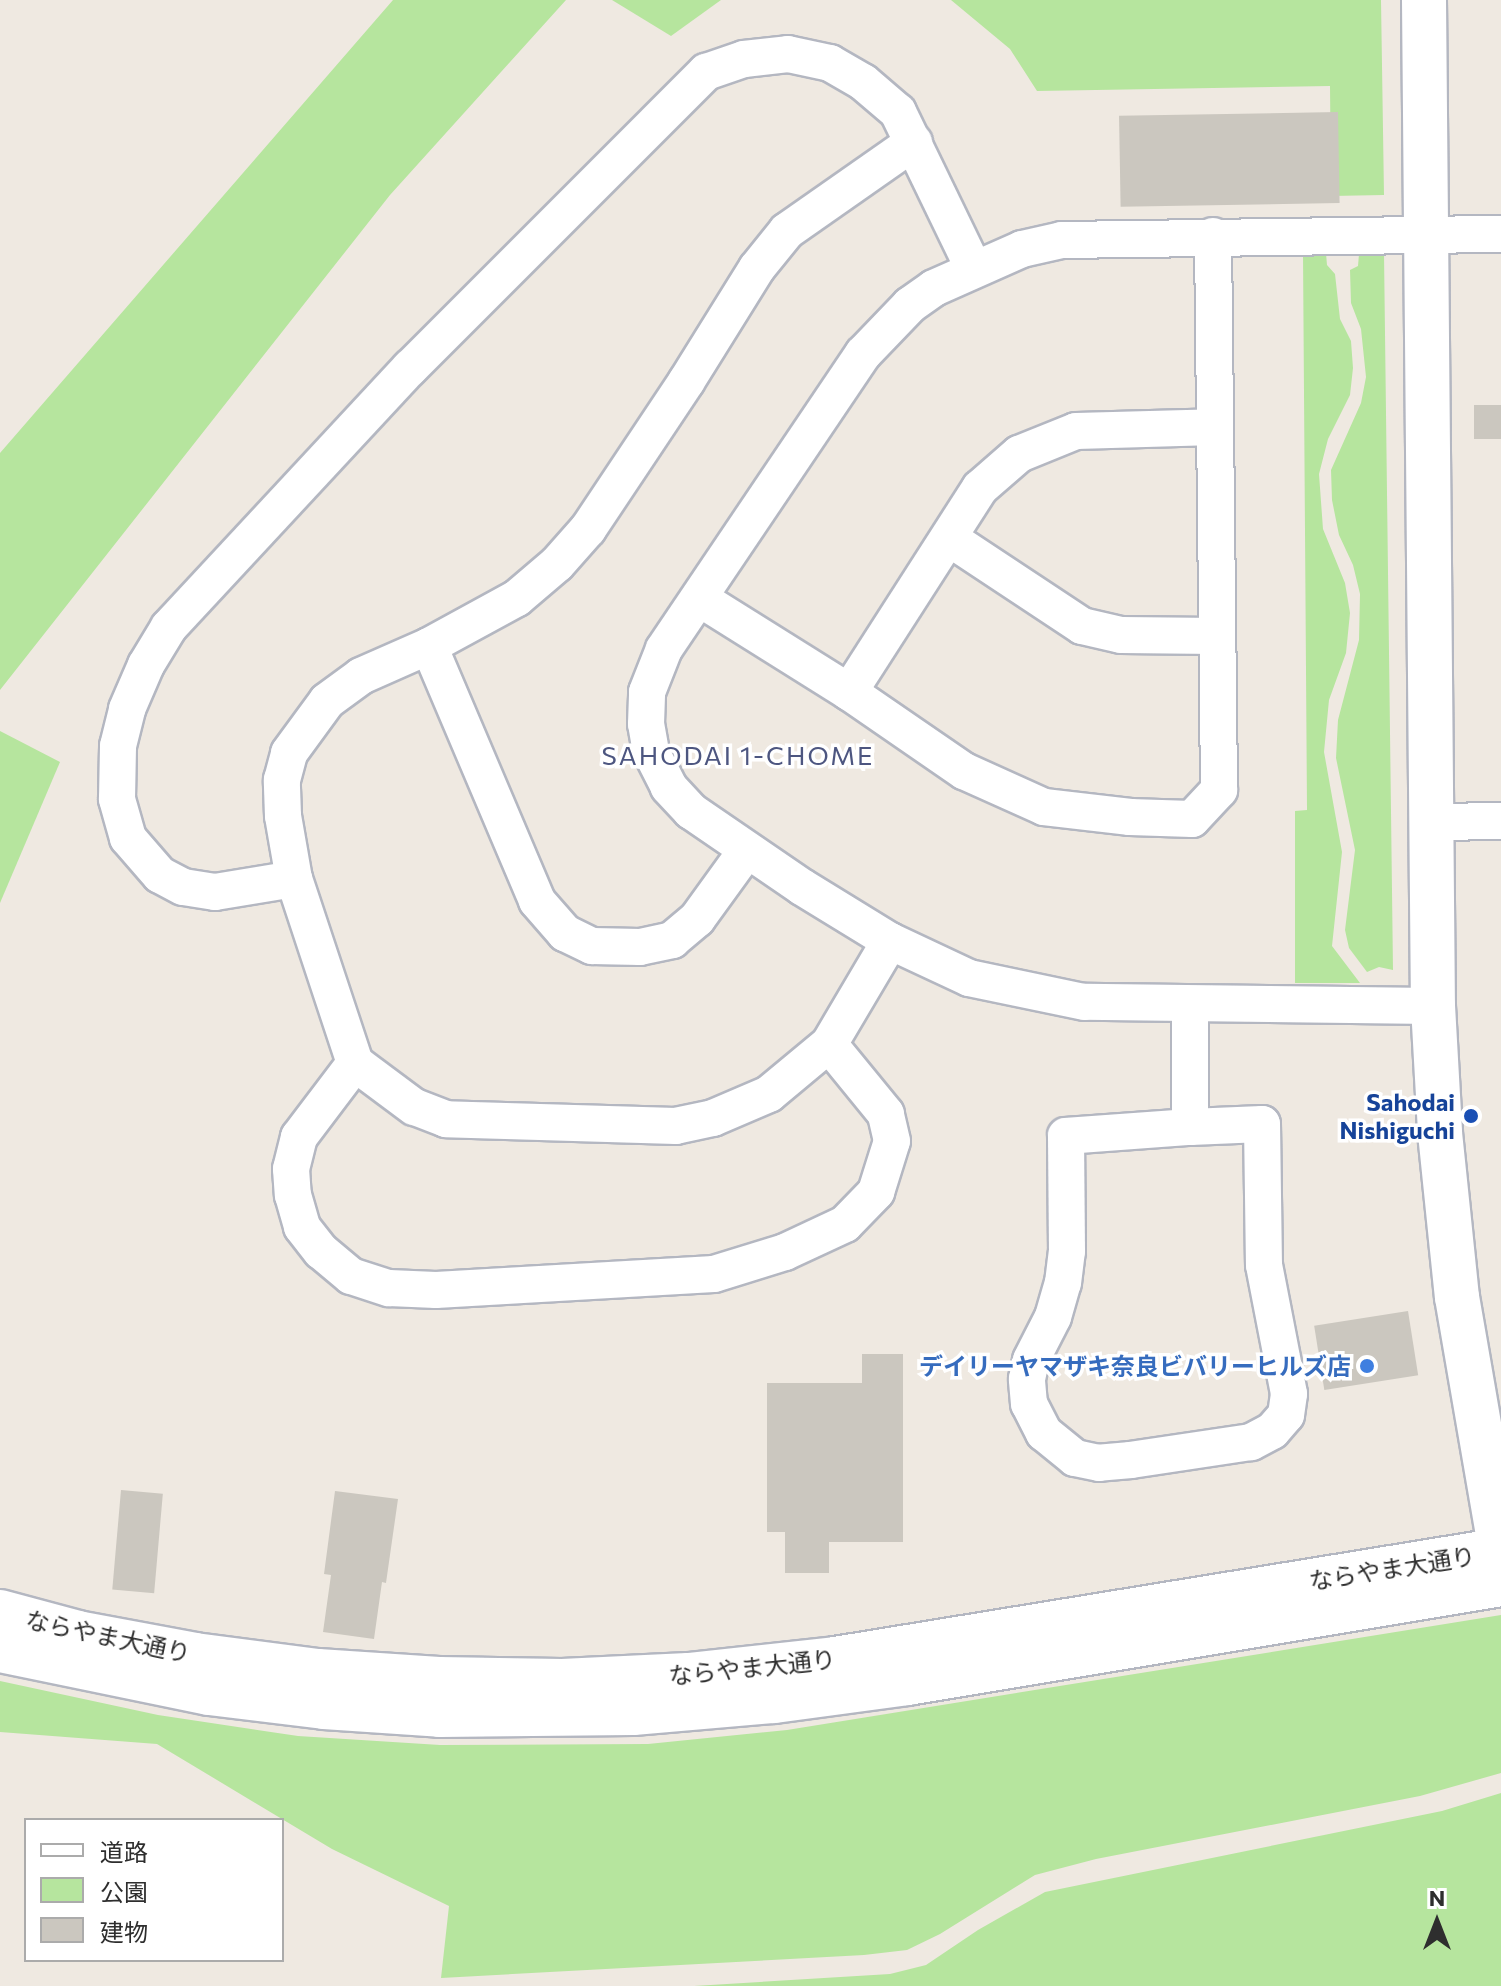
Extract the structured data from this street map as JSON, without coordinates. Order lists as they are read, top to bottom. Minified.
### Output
{"streets":{"street":["ならやま大通り"]},"districts":["SAHODAI 1-CHOME"],"places":["Sahodai Nishiguchi","デイリーヤマザキ奈良ビバリーヒルズ店"],"legend":["道路","公園","建物"],"north":"top"}
